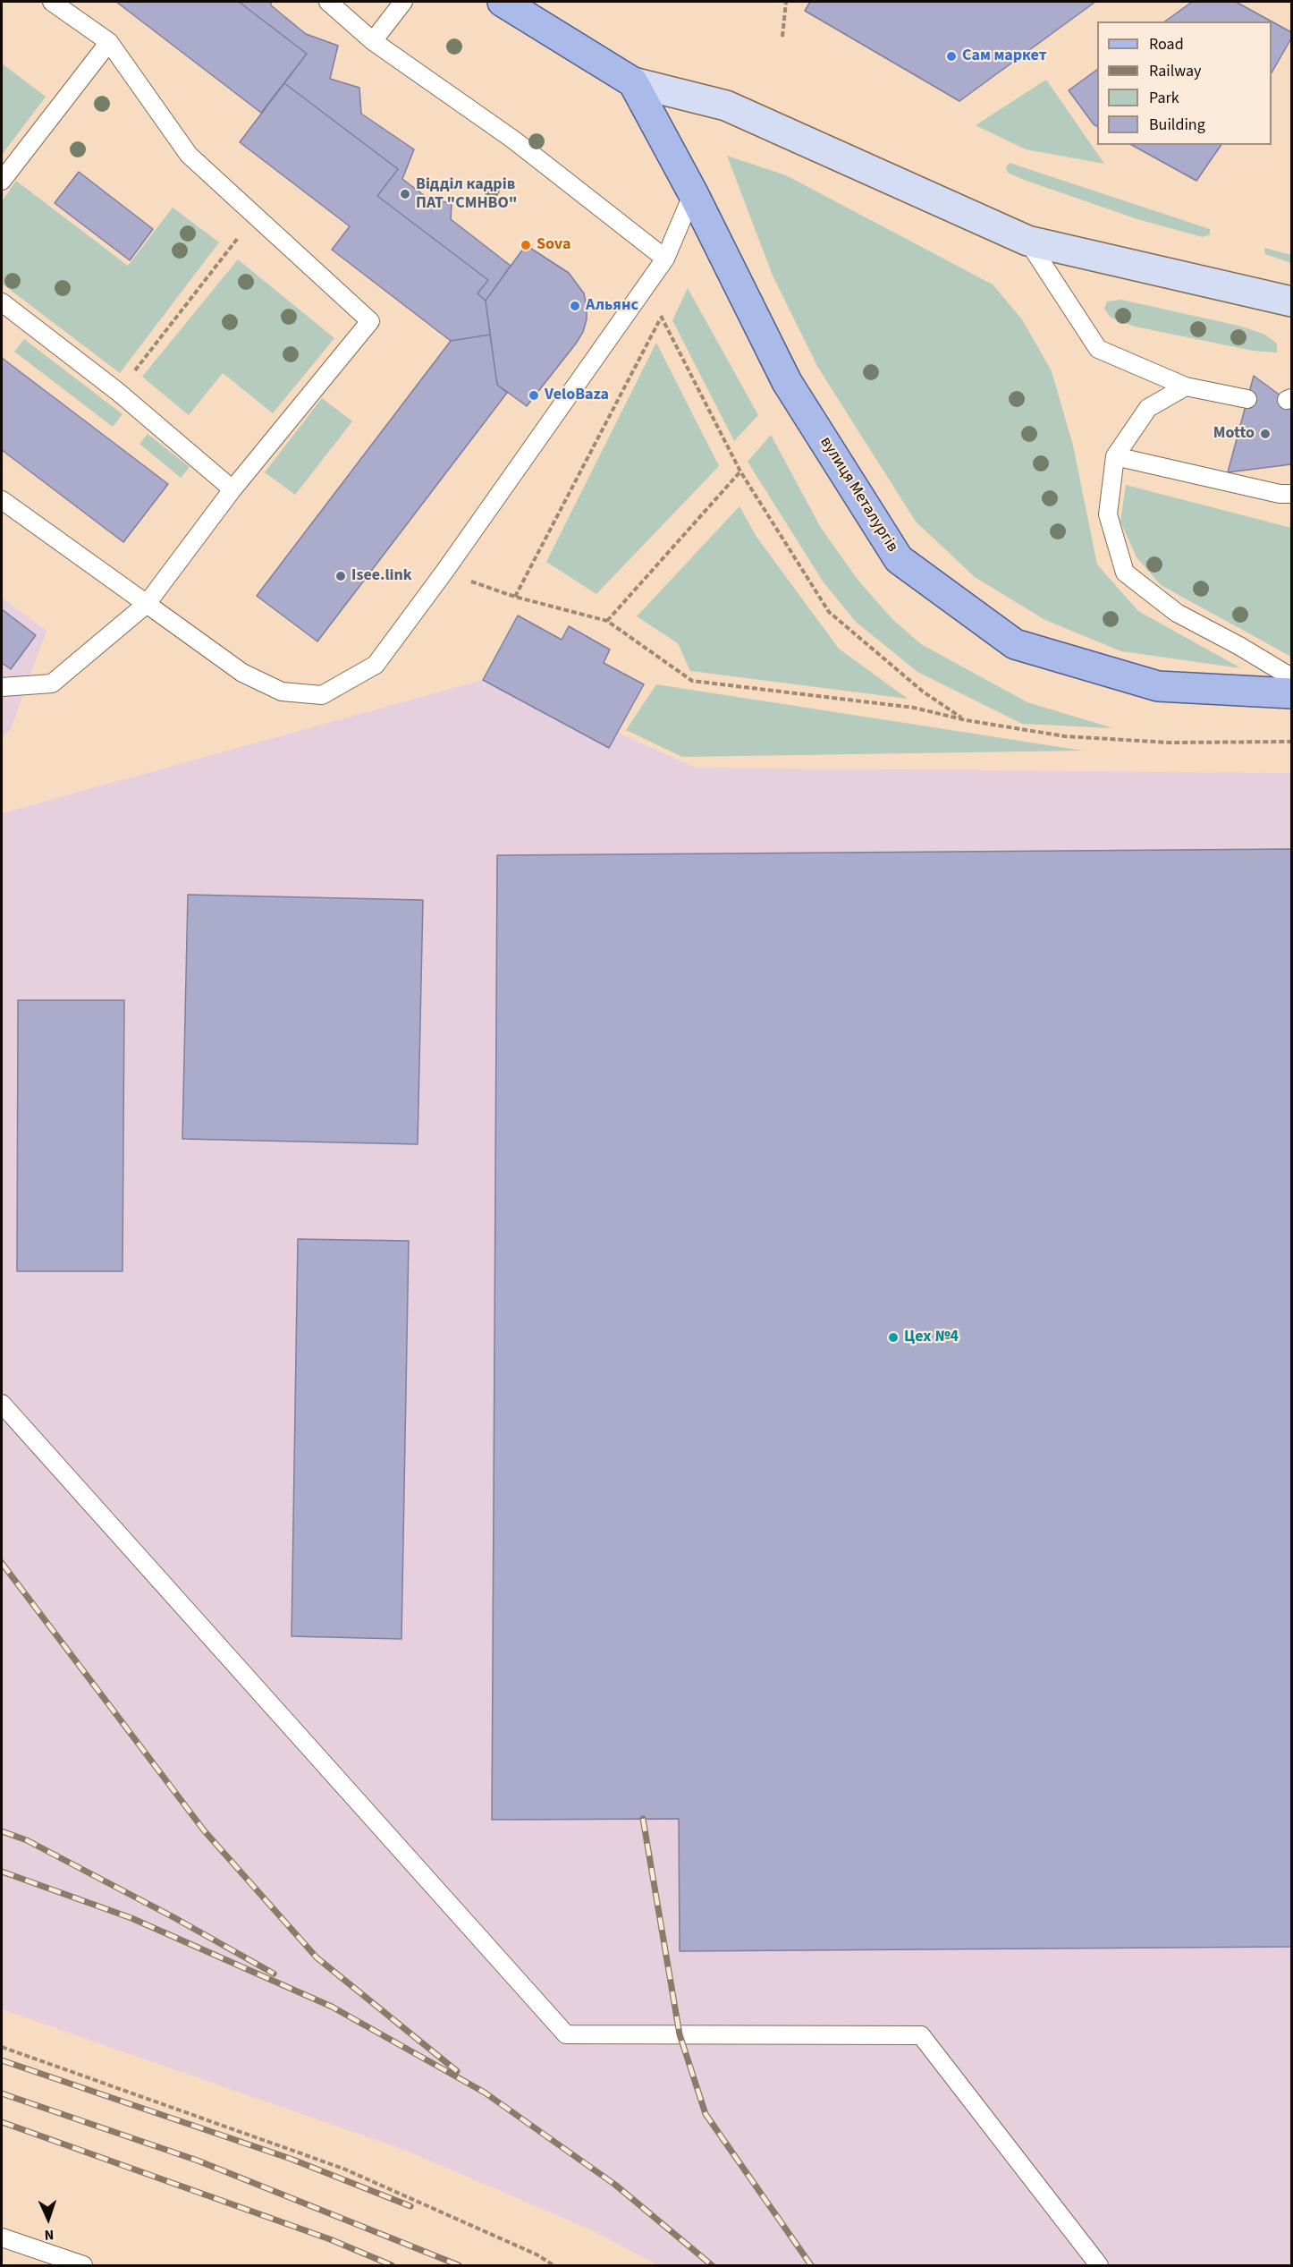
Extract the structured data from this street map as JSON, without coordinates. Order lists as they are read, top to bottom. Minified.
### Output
{"streets":{"main road":["вулиця Металургів"]},"places":["Сам маркет","Відділ кадрів ПАТ \"СМНВО\"","Sova","Альянс","VeloBaza","Motto","Isee.link","Цех №4"],"legend":["Road","Railway","Park","Building"],"north":"bottom"}
